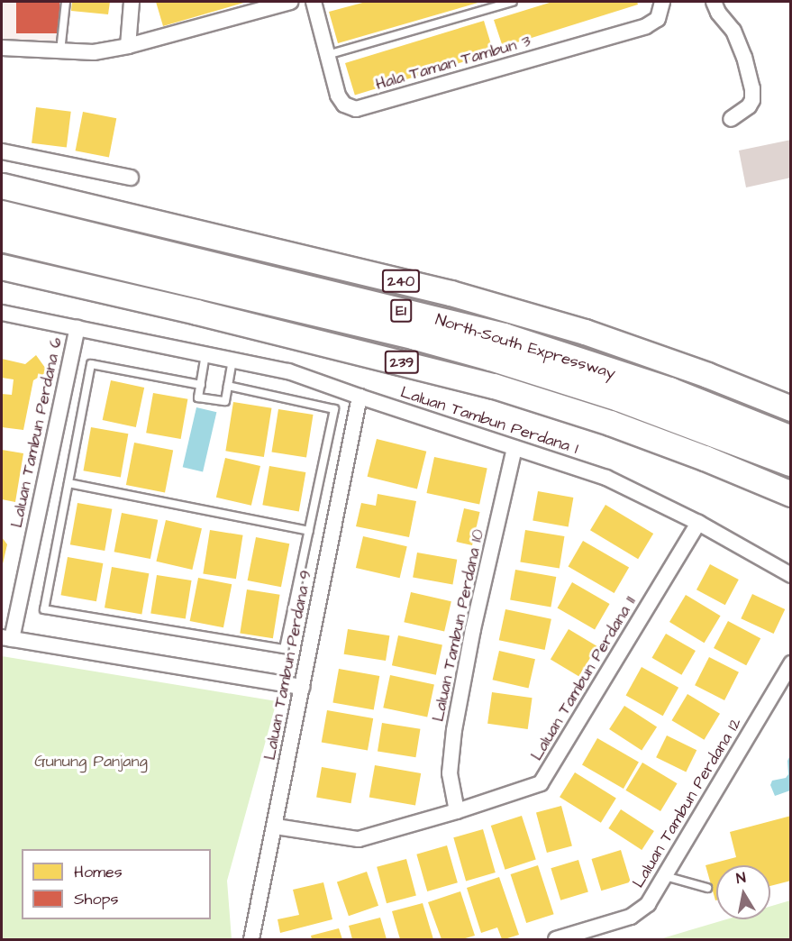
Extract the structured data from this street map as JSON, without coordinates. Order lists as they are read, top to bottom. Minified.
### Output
{"streets":{"highway":["E1","North–South Expressway"],"main road":["240","239"],"street":["Hala Taman Tambun 3","Laluan Tambun Perdana 1","Laluan Tambun Perdana 6","Laluan Tambun Perdana 10","Laluan Tambun Perdana 9","Laluan Tambun Perdana 11","Laluan Tambun Perdana 12"]},"crossings":[["Laluan Tambun Perdana 1","Laluan Tambun Perdana 6"],["Laluan Tambun Perdana 1","Laluan Tambun Perdana 10"],["Laluan Tambun Perdana 1","Laluan Tambun Perdana 9"],["Laluan Tambun Perdana 1","Laluan Tambun Perdana 11"],["Laluan Tambun Perdana 10","Laluan Tambun Perdana 11"],["Laluan Tambun Perdana 9","Laluan Tambun Perdana 11"]],"parks":["Gunung Panjang"],"legend":["Homes","Shops"],"north":"top"}
